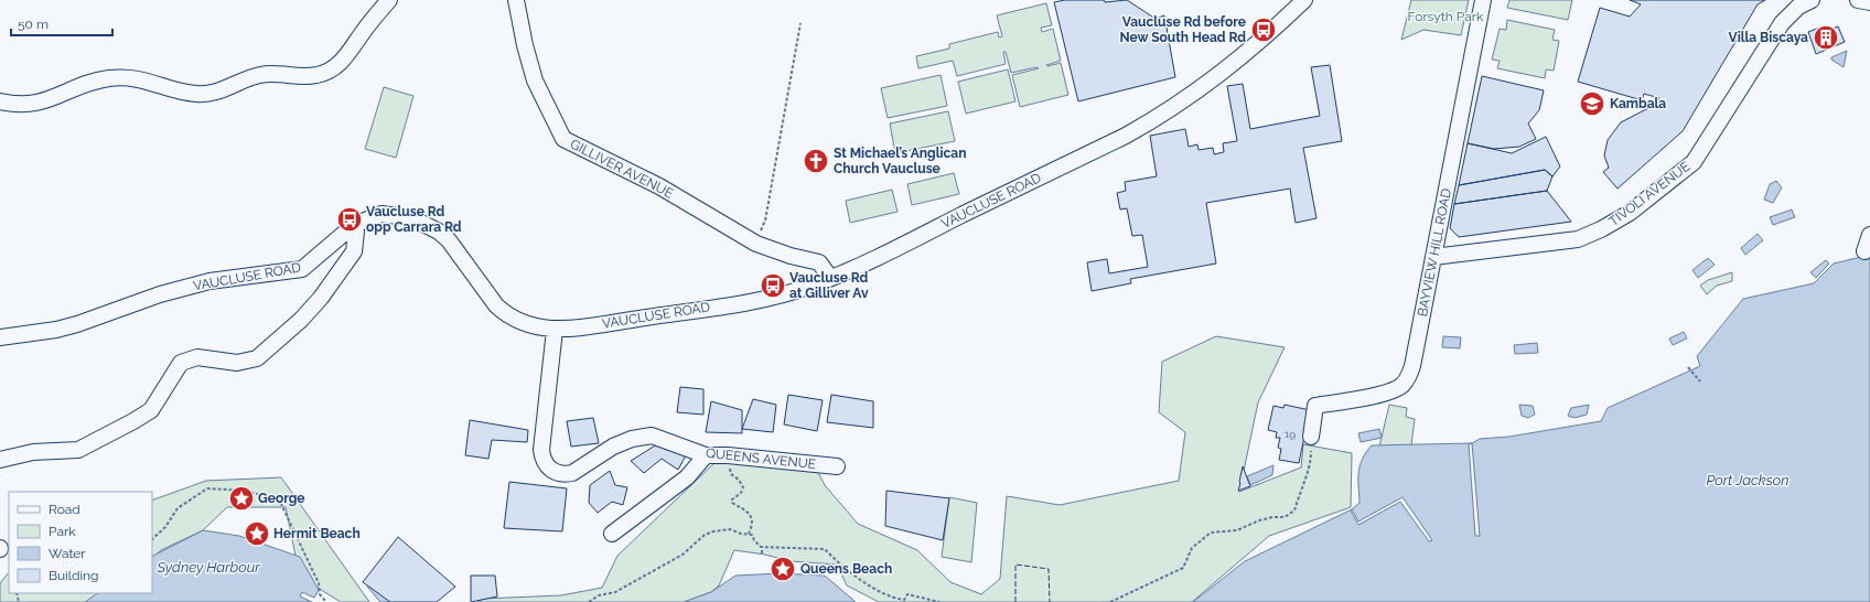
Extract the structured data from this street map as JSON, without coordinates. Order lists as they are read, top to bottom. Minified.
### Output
{"streets":{"street":["GILLIVER AVENUE","TIVOLI AVENUE","VAUCLUSE ROAD","BAYVIEW HILL ROAD","QUEENS AVENUE"]},"crossings":[["GILLIVER AVENUE","VAUCLUSE ROAD"],["TIVOLI AVENUE","BAYVIEW HILL ROAD"],["VAUCLUSE ROAD","QUEENS AVENUE"]],"water":["Port Jackson","Sydney Harbour"],"parks":["Forsyth Park"],"places":{"bus stop":["Vaucluse Rd before New South Head Rd","Vaucluse Rd opp Carrara Rd","Vaucluse Rd at Gilliver Av"],"building":["Villa Biscaya"],"school or university":["Kambala"],"church":["St Michael’s Anglican Church Vaucluse"],"place":["George","Hermit Beach","Queens Beach"]},"house_numbers":["19"],"legend":["Road","Park","Water","Building"],"scale_bar":"50 m"}
